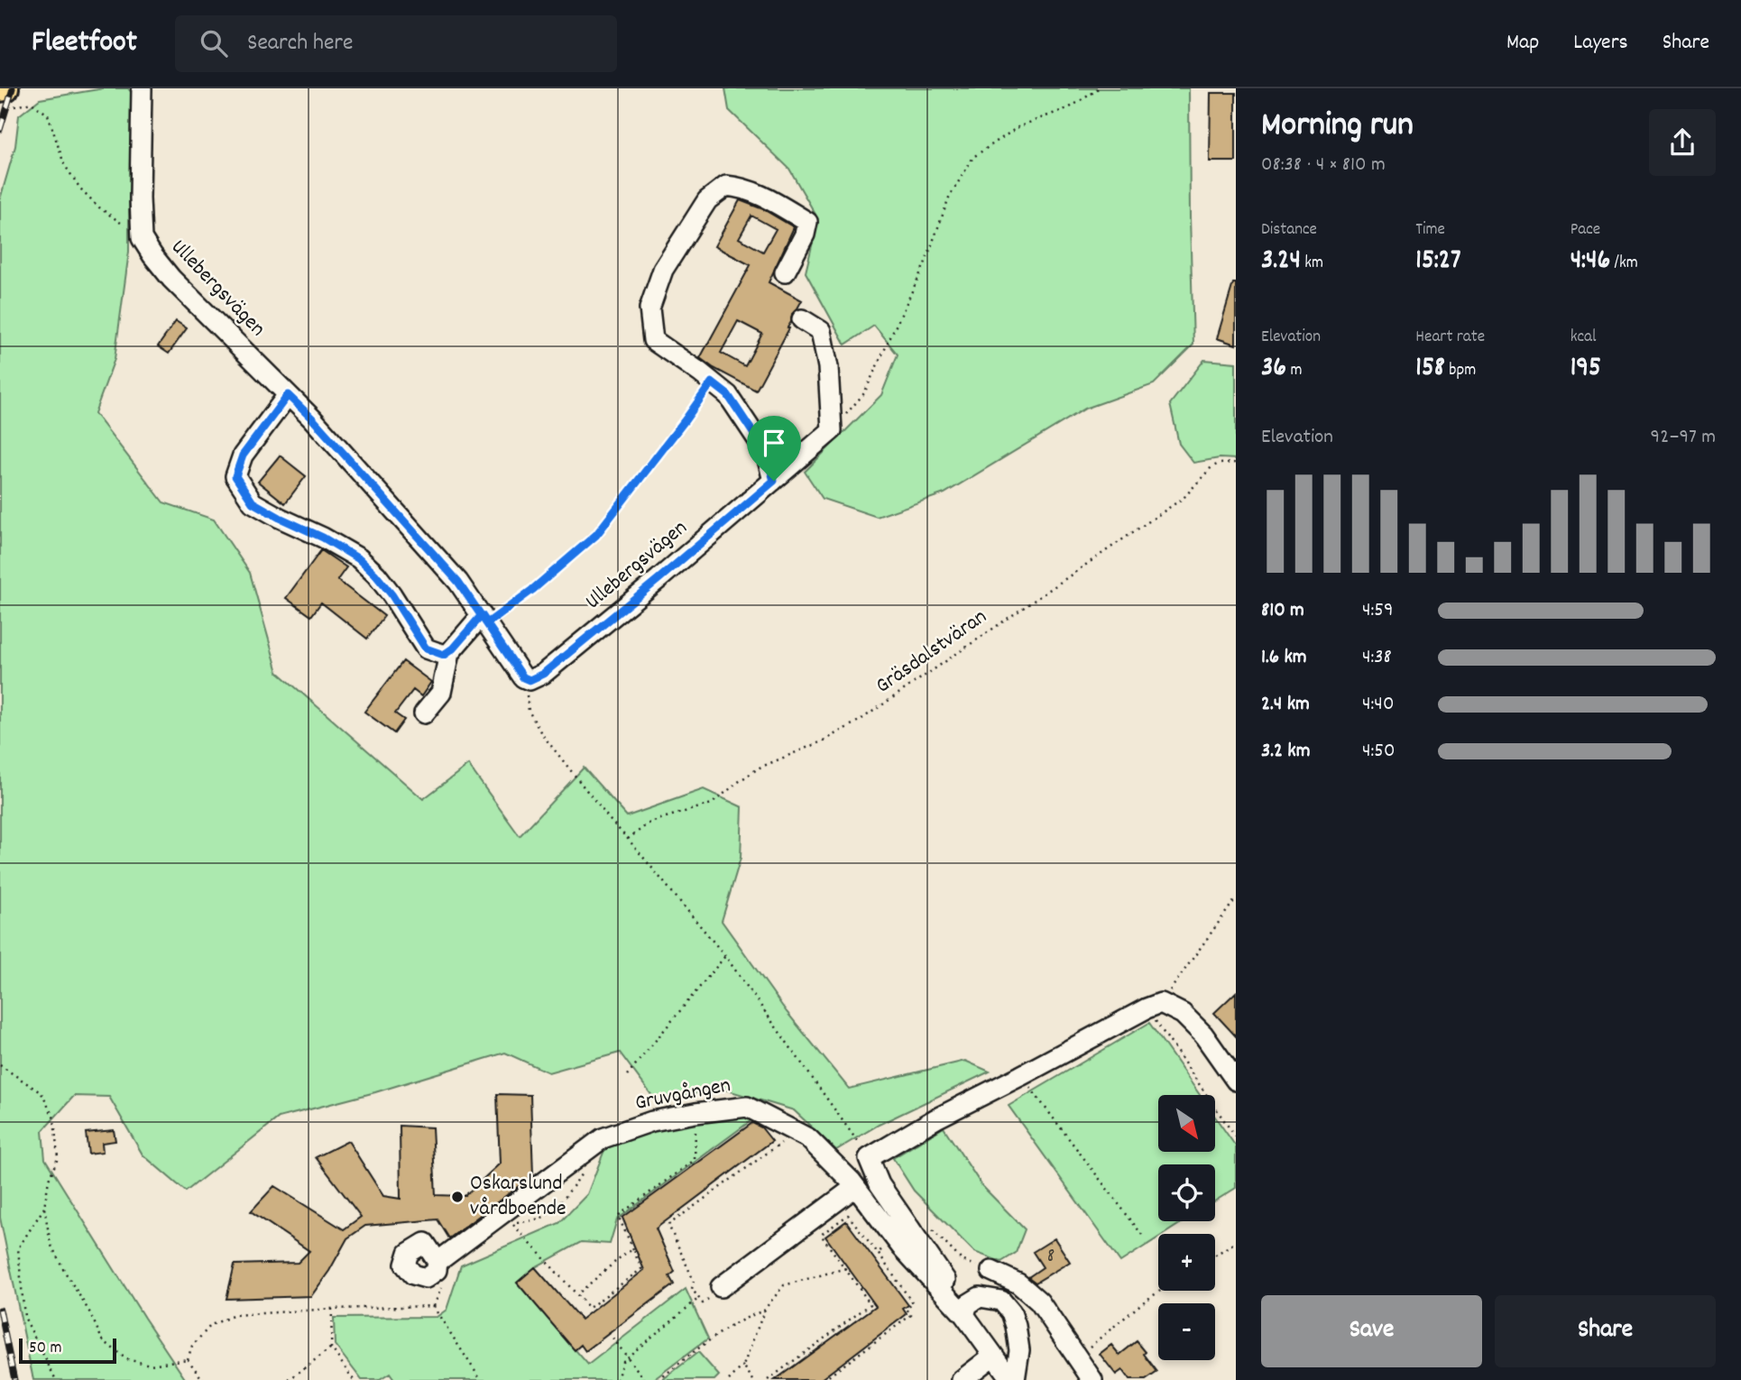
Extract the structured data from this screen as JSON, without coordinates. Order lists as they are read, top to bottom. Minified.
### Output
{"streets":{"street":["Ullebergsvägen","Gruvgången"],"path":["Gräsdalstväran"]},"places":["Oskarslund vårdboende"],"house_numbers":["8"],"scale_bar":"50 m","north":"bottom right","page":{"header":"Fleetfoot","search":"Search here","nav":["Map","Layers","Share"],"heading":["Morning run","08:38 · 4 × 810 m"],"stats":[["Distance","3.24 km"],["Time","15:27"],["Pace","4:46 /km"],["Elevation","36 m"],["Heart rate","158 bpm"],["kcal","195"]],"chart":["Elevation","92–97 m"],"list":[{"name":"810 m","note":"4:59"},{"name":"1.6 km","note":"4:38"},{"name":"2.4 km","note":"4:40"},{"name":"3.2 km","note":"4:50"}],"map_buttons":["+","−"],"buttons":["Save","Share"],"scale":"50 m"}}
